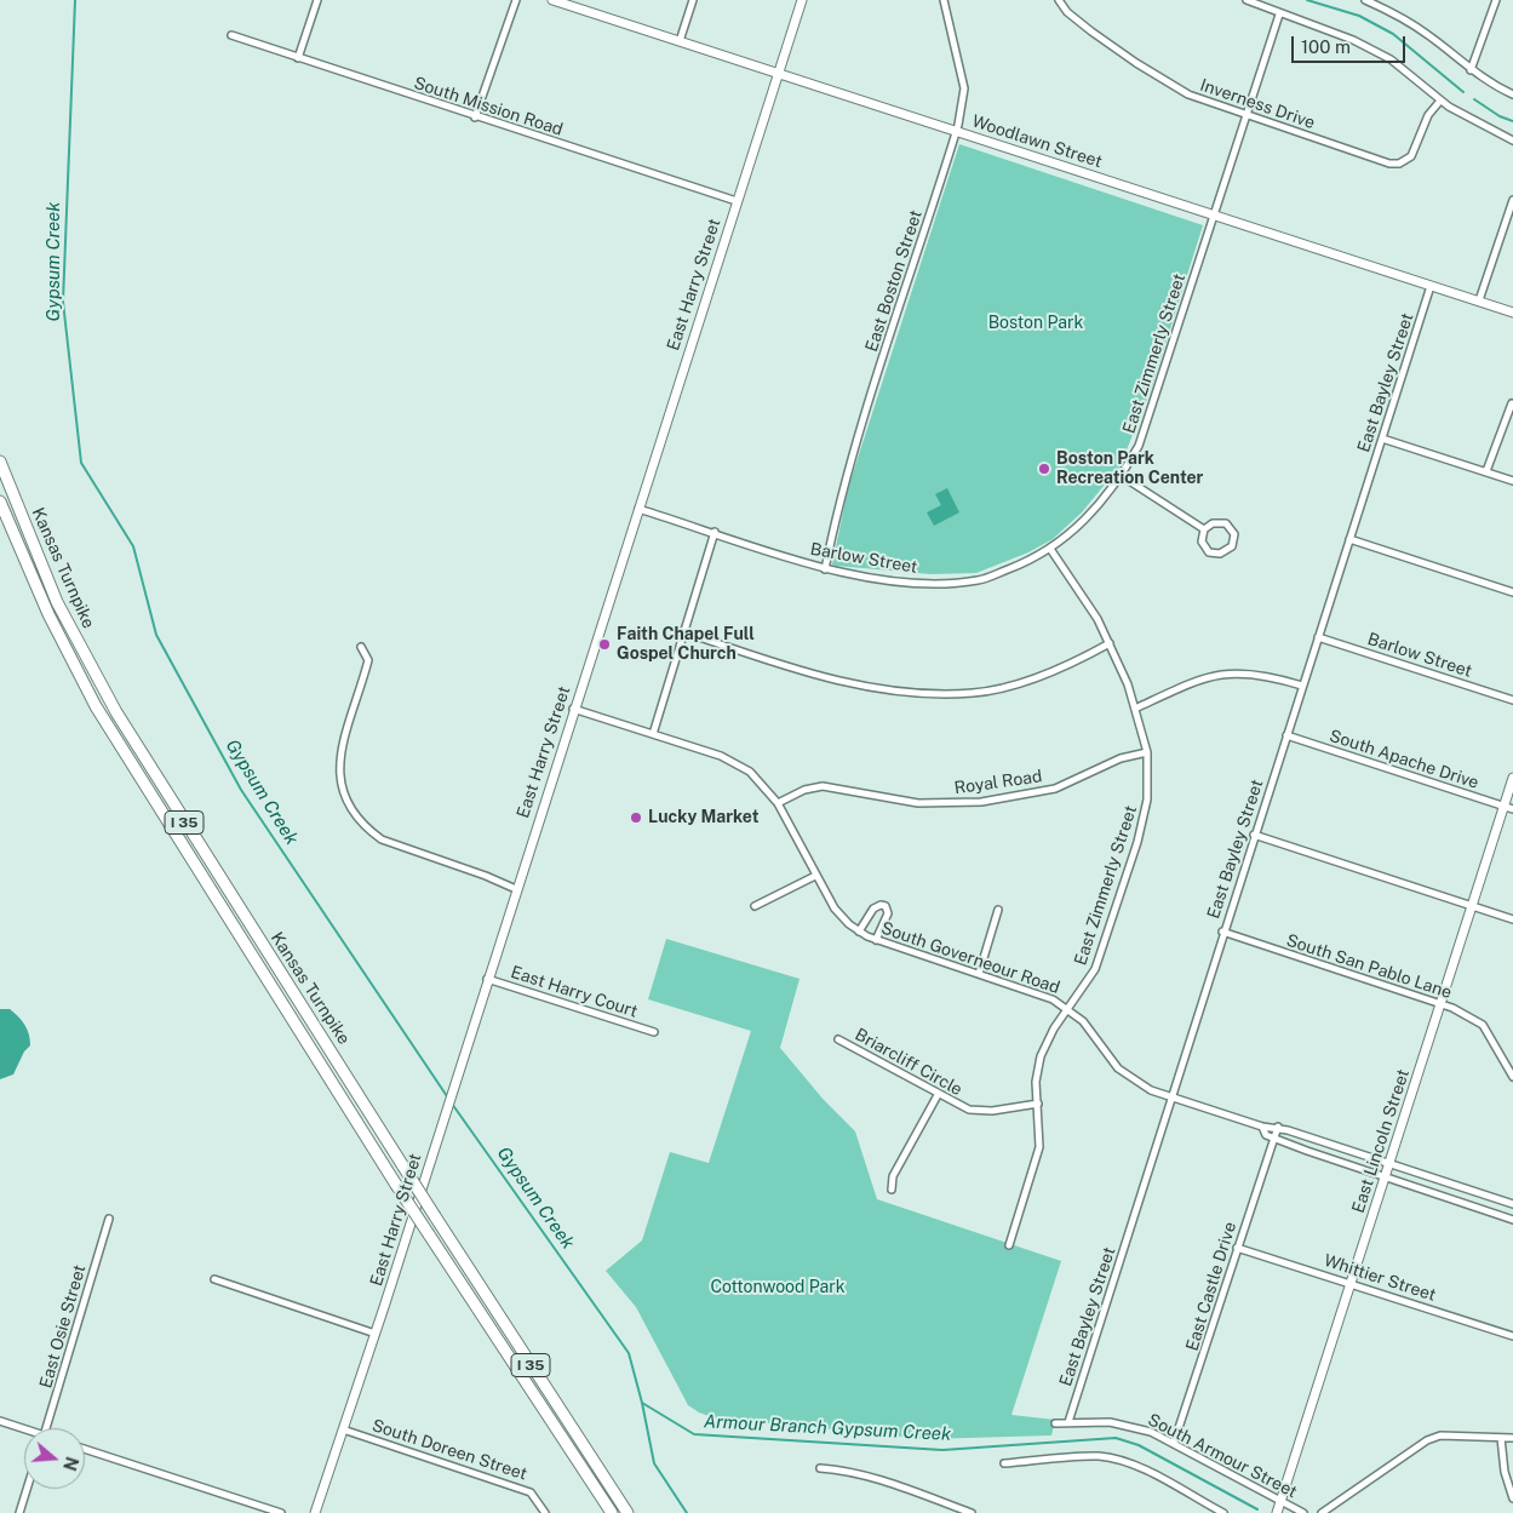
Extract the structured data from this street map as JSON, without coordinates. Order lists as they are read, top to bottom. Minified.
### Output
{"streets":{"highway":["Kansas Turnpike","I 35"],"street":["Inverness Drive","South Mission Road","Woodlawn Street","East Boston Street","East Harry Street","East Zimmerly Street","East Bayley Street","Barlow Street","South Apache Drive","Royal Road","South Governeour Road","South San Pablo Lane","East Harry Court","Briarcliff Circle","East Lincoln Street","Whittier Street","East Castle Drive","East Osie Street","South Doreen Street","South Armour Street"]},"crossings":[["Inverness Drive","East Zimmerly Street"],["South Mission Road","East Harry Street"],["Woodlawn Street","East Boston Street"],["Woodlawn Street","East Harry Street"],["Woodlawn Street","East Zimmerly Street"],["Woodlawn Street","East Bayley Street"],["East Boston Street","Barlow Street"],["East Harry Street","Barlow Street"],["East Harry Street","South Governeour Road"],["East Harry Street","East Harry Court"],["East Harry Street","South Doreen Street"],["East Zimmerly Street","Barlow Street"],["East Zimmerly Street","Royal Road"],["East Zimmerly Street","South Governeour Road"],["East Zimmerly Street","Briarcliff Circle"],["East Bayley Street","Barlow Street"],["East Bayley Street","South Apache Drive"],["East Bayley Street","South Governeour Road"],["East Bayley Street","South San Pablo Lane"],["East Bayley Street","South Armour Street"],["South Apache Drive","East Lincoln Street"],["Royal Road","South Governeour Road"],["South Governeour Road","East Lincoln Street"],["South Governeour Road","East Castle Drive"],["South San Pablo Lane","East Lincoln Street"],["East Lincoln Street","Whittier Street"],["East Lincoln Street","South Armour Street"],["Whittier Street","East Castle Drive"],["East Castle Drive","South Armour Street"]],"water":["Gypsum Creek","Armour Branch Gypsum Creek"],"parks":["Boston Park","Cottonwood Park"],"places":["Boston Park Recreation Center","Faith Chapel Full Gospel Church","Lucky Market"],"scale_bar":"100 m","north":"right"}
